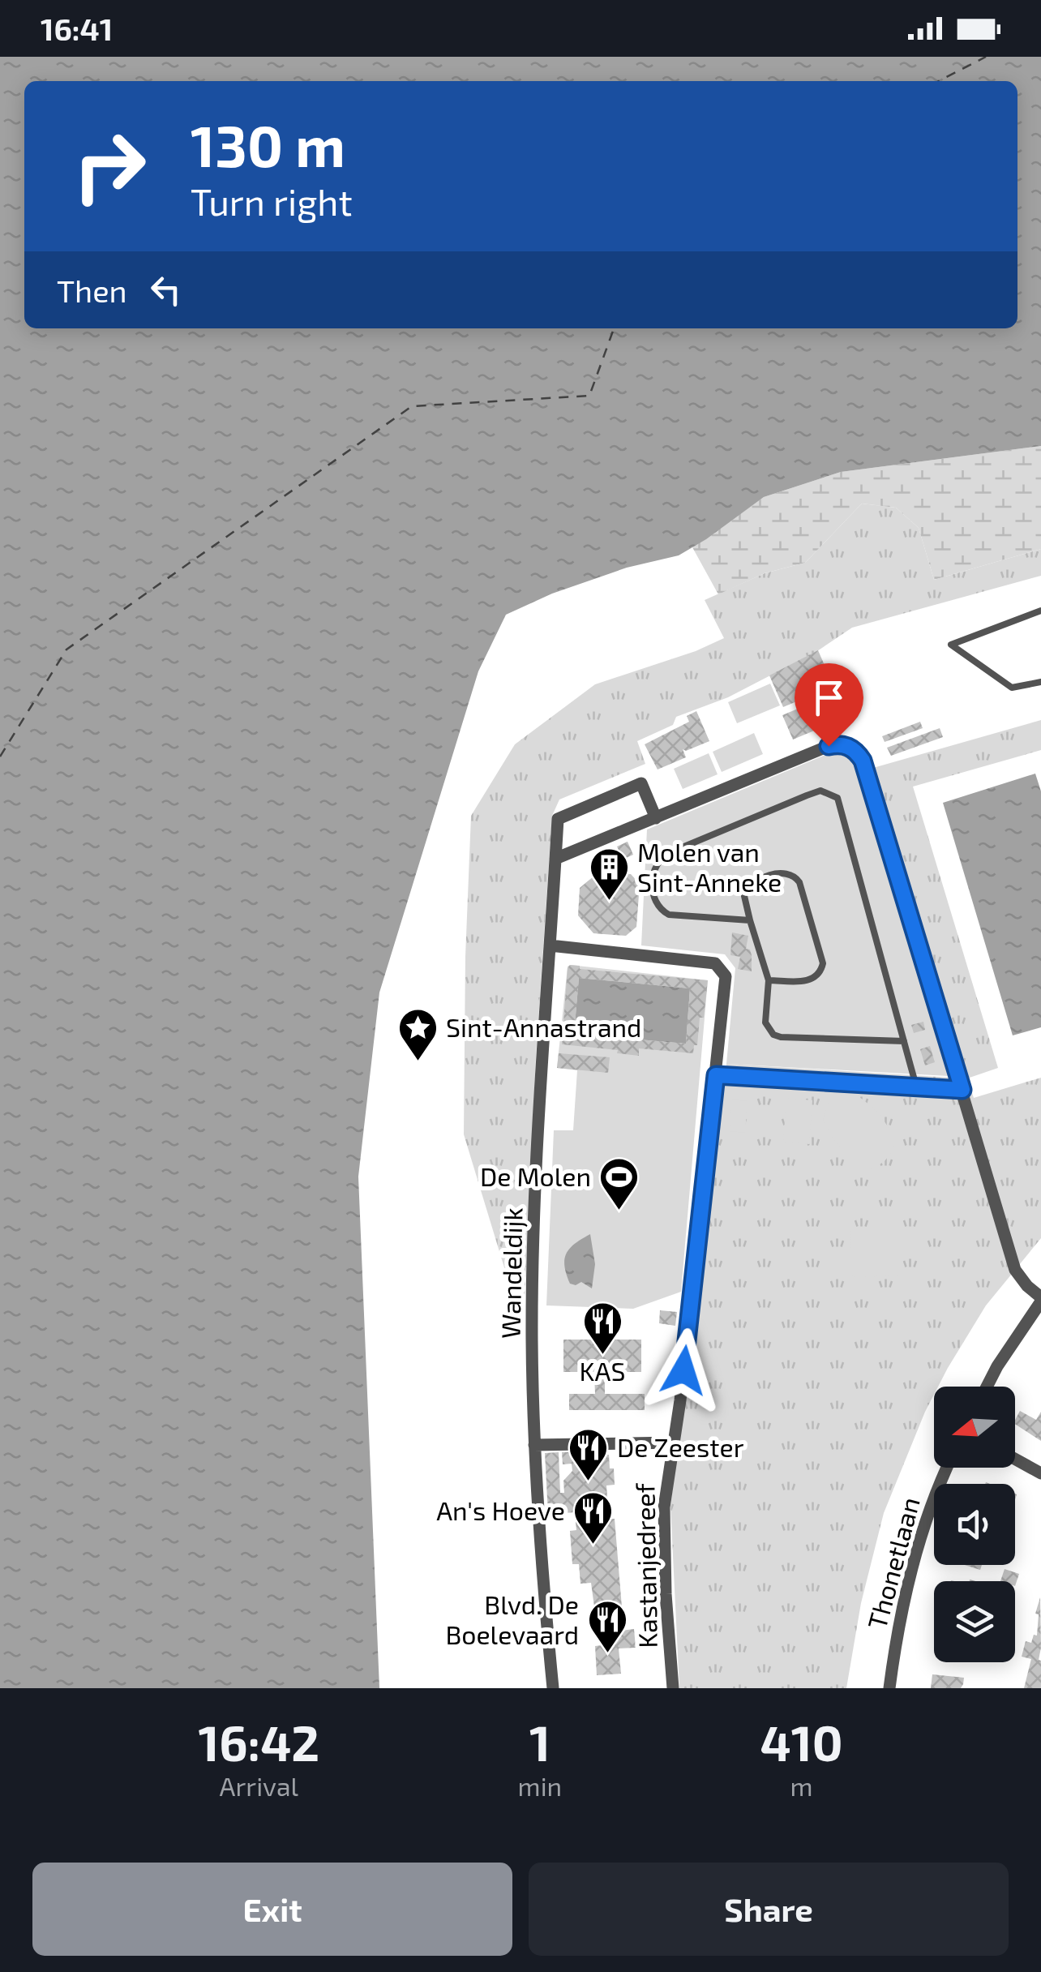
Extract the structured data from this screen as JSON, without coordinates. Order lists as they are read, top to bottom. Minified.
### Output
{"streets":{"street":["Wandeldijk","Thonetlaan","Kastanjedreef"]},"crossings":[["Wandeldijk","Kastanjedreef"]],"places":{"building":["Molen van Sint-Anneke"],"place":["Sint-Annastrand"],"sports":["De Molen"],"restaurant":["KAS","De Zeester","An's Hoeve","Blvd. De Boelevaard"]},"north":"left","page":{"status":"16:41","turn":["130 m","Turn right"],"then":"Then","eta":["16:42","Arrival","1","min","410","m"],"buttons":["Exit","Share"]}}
